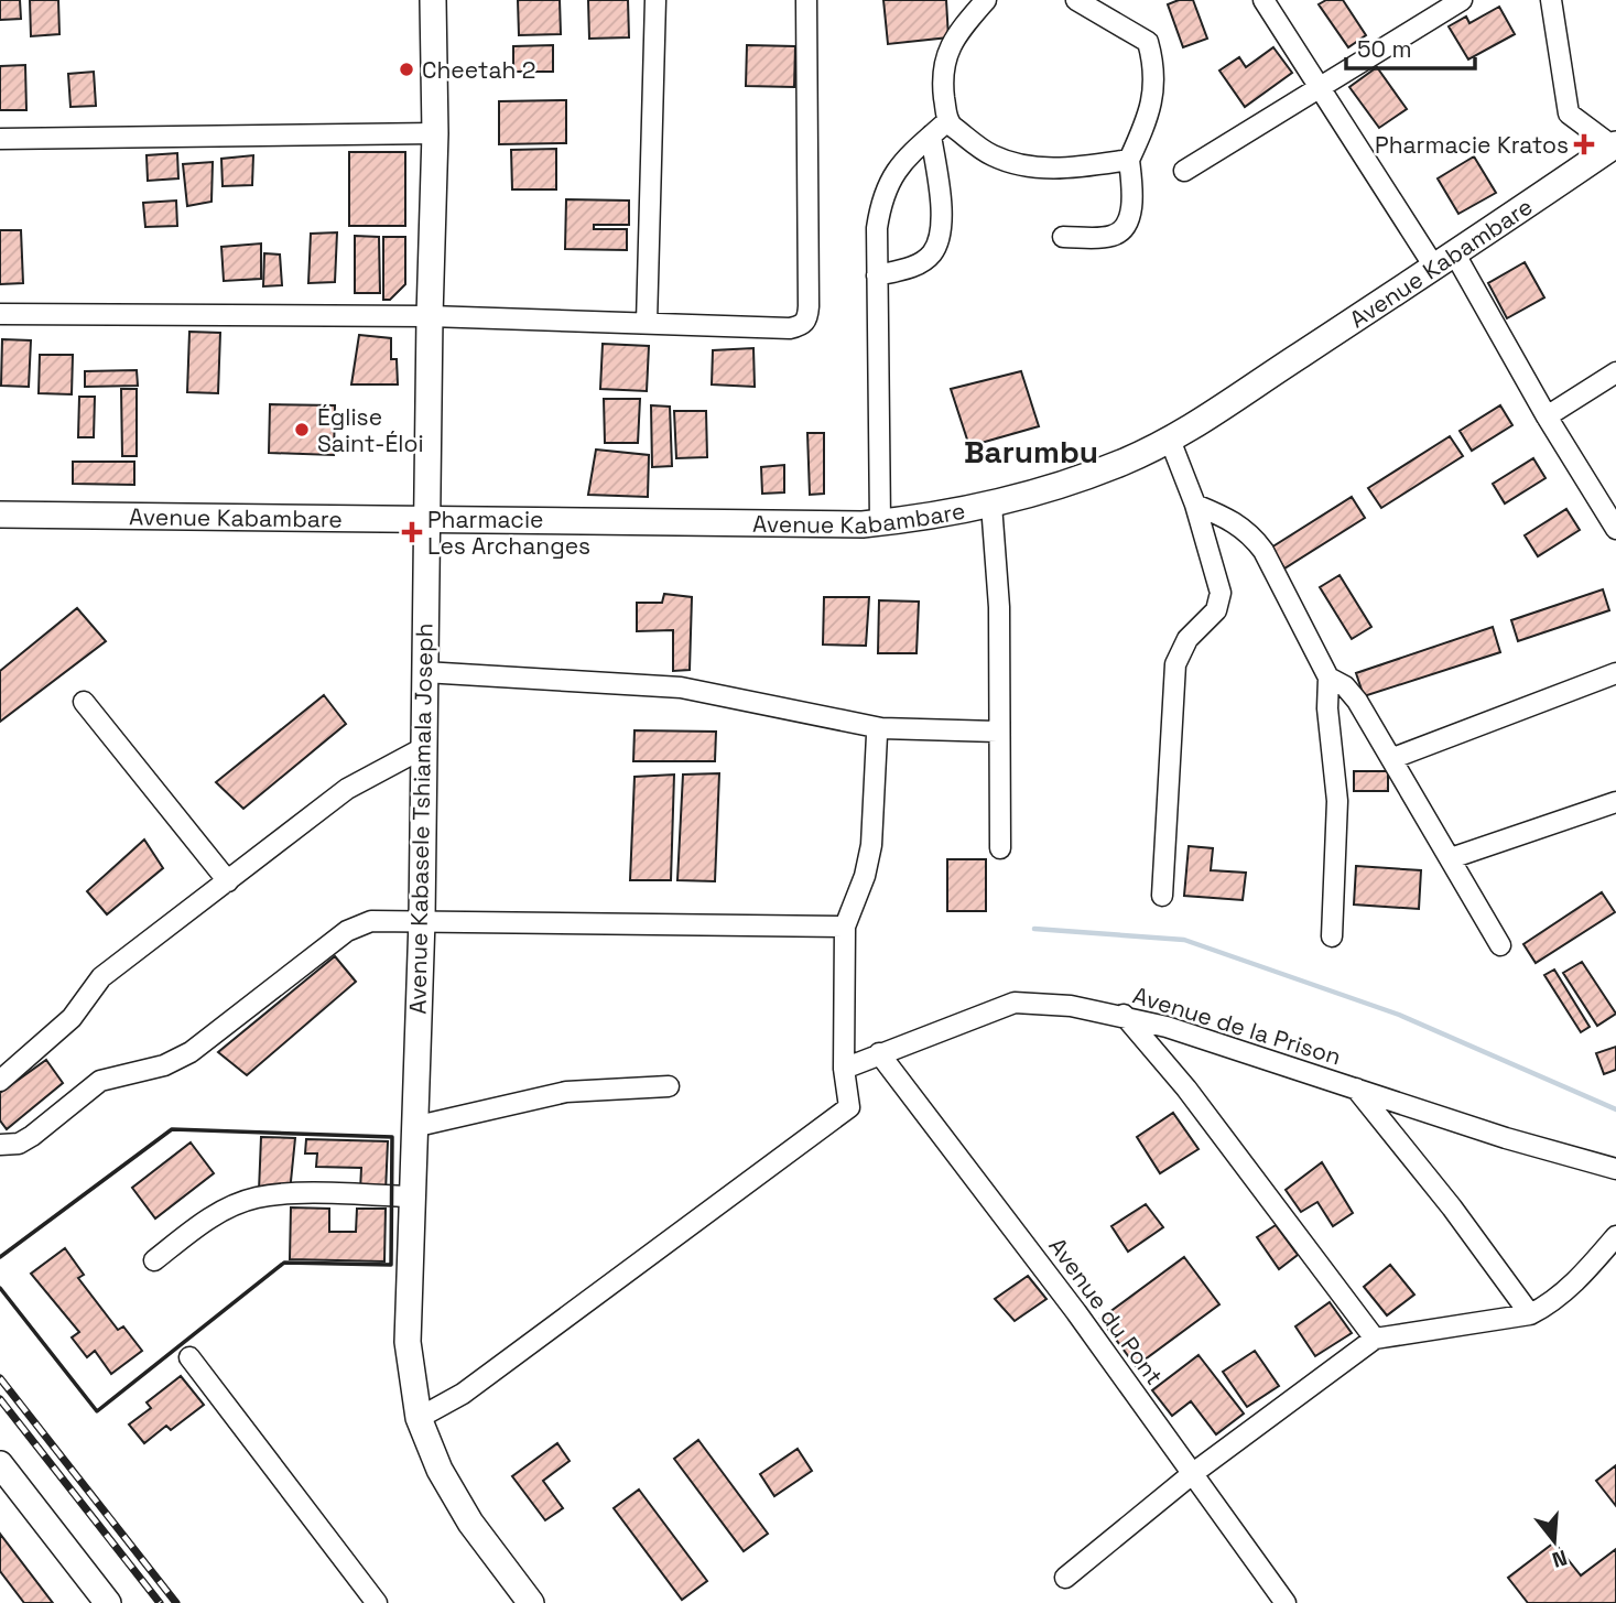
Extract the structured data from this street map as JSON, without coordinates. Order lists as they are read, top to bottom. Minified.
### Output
{"streets":{"main road":["Avenue Kabambare","Avenue Kabasele Tshiamala Joseph"],"street":["Avenue de la Prison","Avenue du Pont"]},"crossings":[["Avenue Kabambare","Avenue Kabasele Tshiamala Joseph"],["Avenue de la Prison","Avenue du Pont"]],"districts":["Barumbu"],"places":{"other":["Cheetah 2","Église Saint-Éloi"],"health":["Pharmacie Kratos","Pharmacie Les Archanges"]},"scale_bar":"50 m","north":"bottom"}
